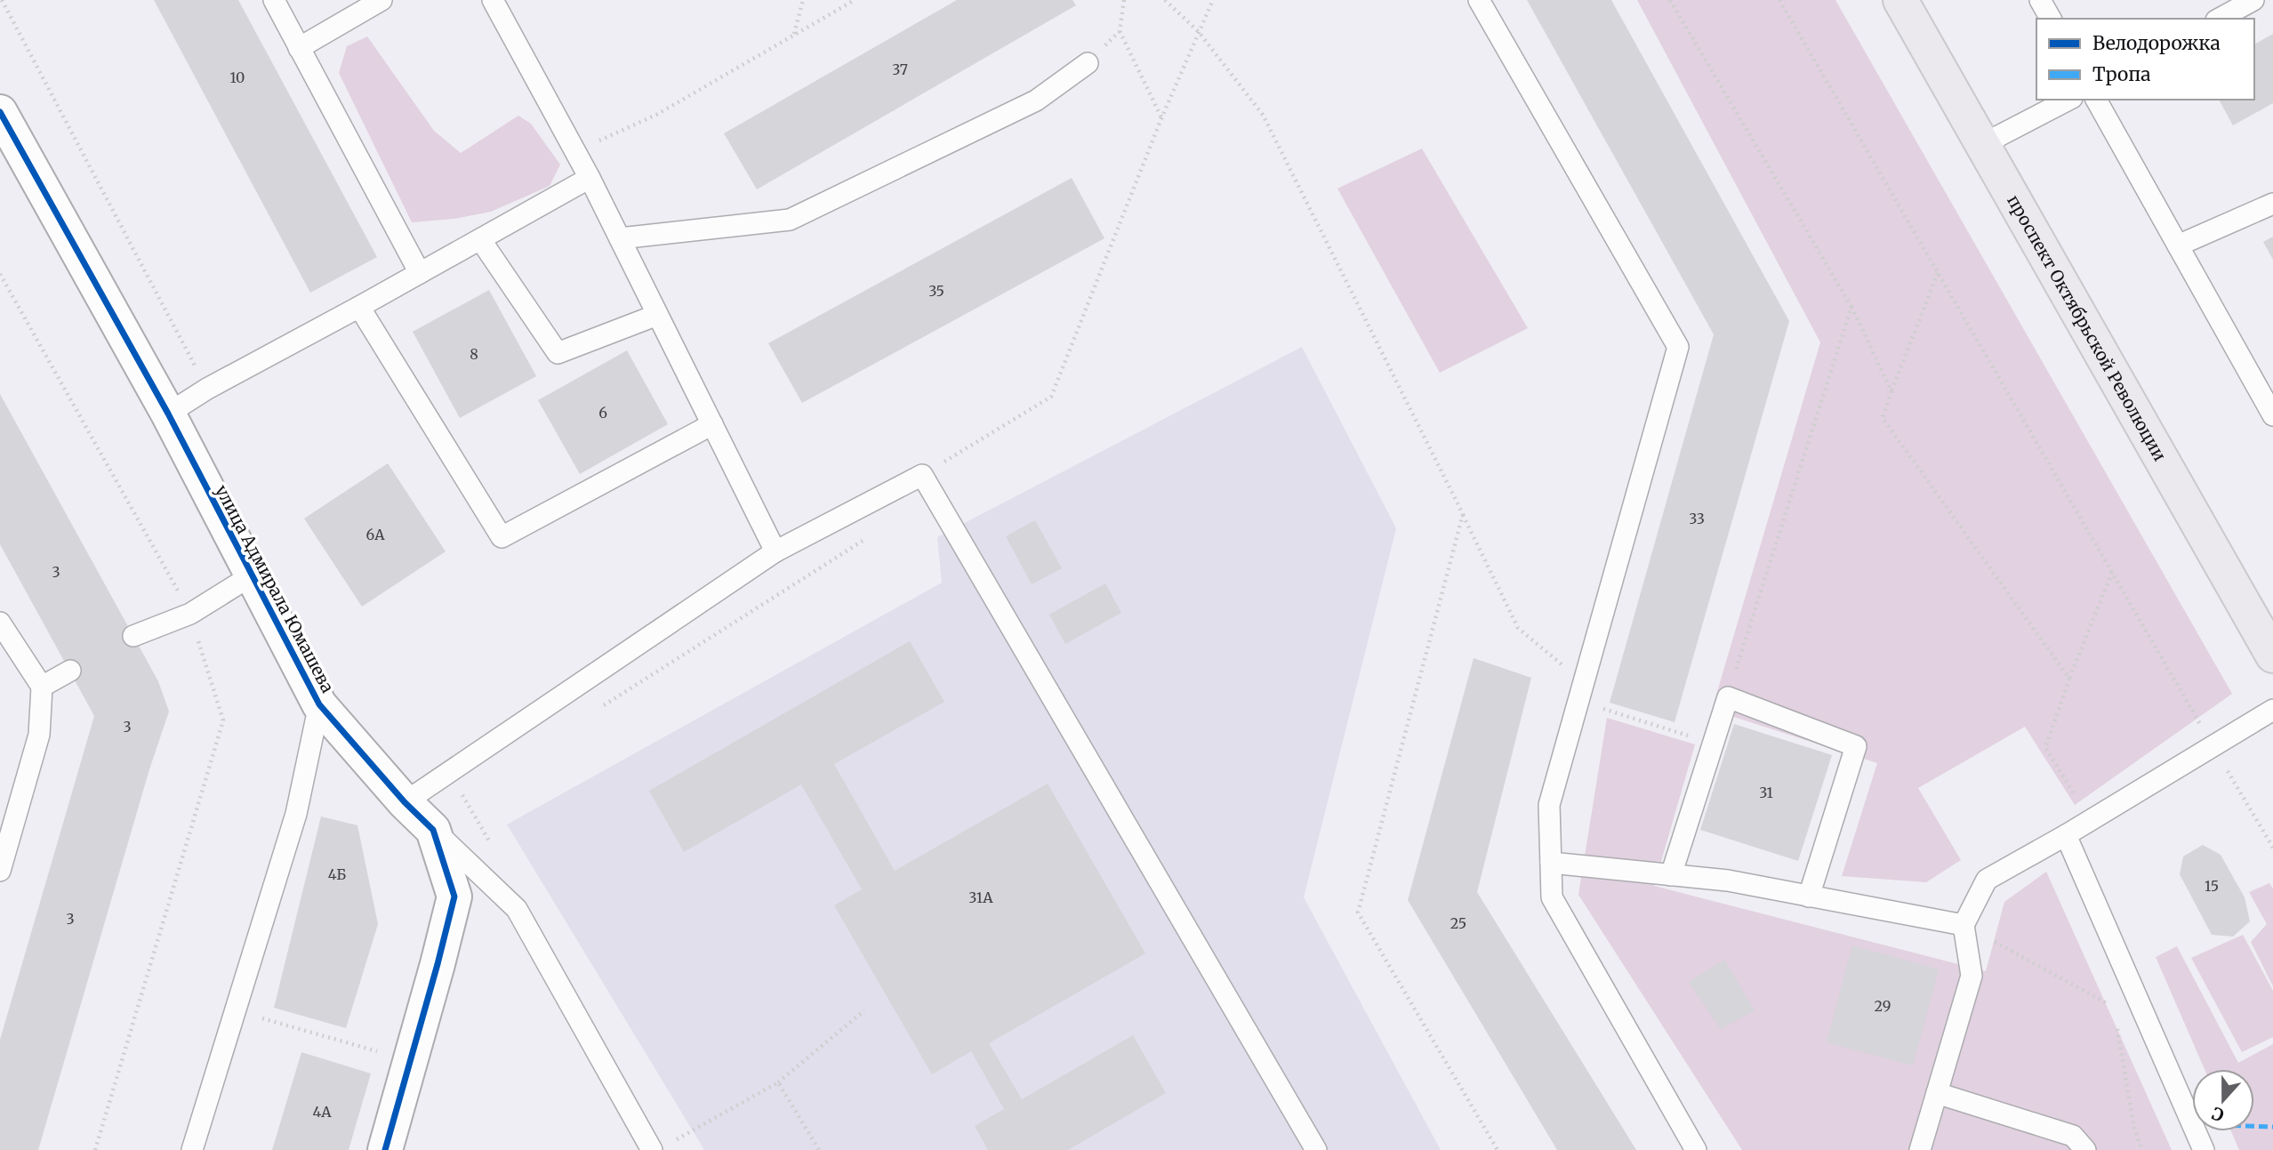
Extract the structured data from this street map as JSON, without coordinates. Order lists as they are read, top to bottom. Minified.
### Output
{"streets":{"main road":["проспект Октябрьской Революции"],"street":["улица Адмирала Юмашева"]},"house_numbers":["37","10","35","8","6","33","6А","3","3","31","4Б","15","31А","3","25","29","4А"],"legend":["Велодорожка","Тропа"],"north":"bottom"}
